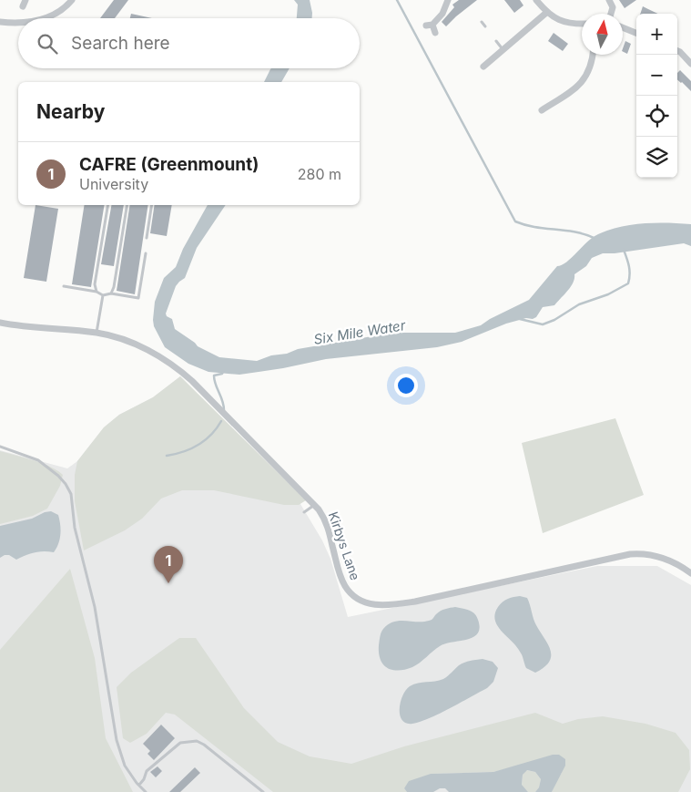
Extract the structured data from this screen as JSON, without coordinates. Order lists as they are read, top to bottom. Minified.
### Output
{"streets":{"street":["Kirbys Lane"]},"water":["Six Mile Water"],"north":"top","page":{"map_buttons":["+","−"],"search":"Search here","heading":"Nearby","list":[{"mark":"1","name":"CAFRE (Greenmount)","note":"University","value":"280 m"}],"pins":"1"}}
